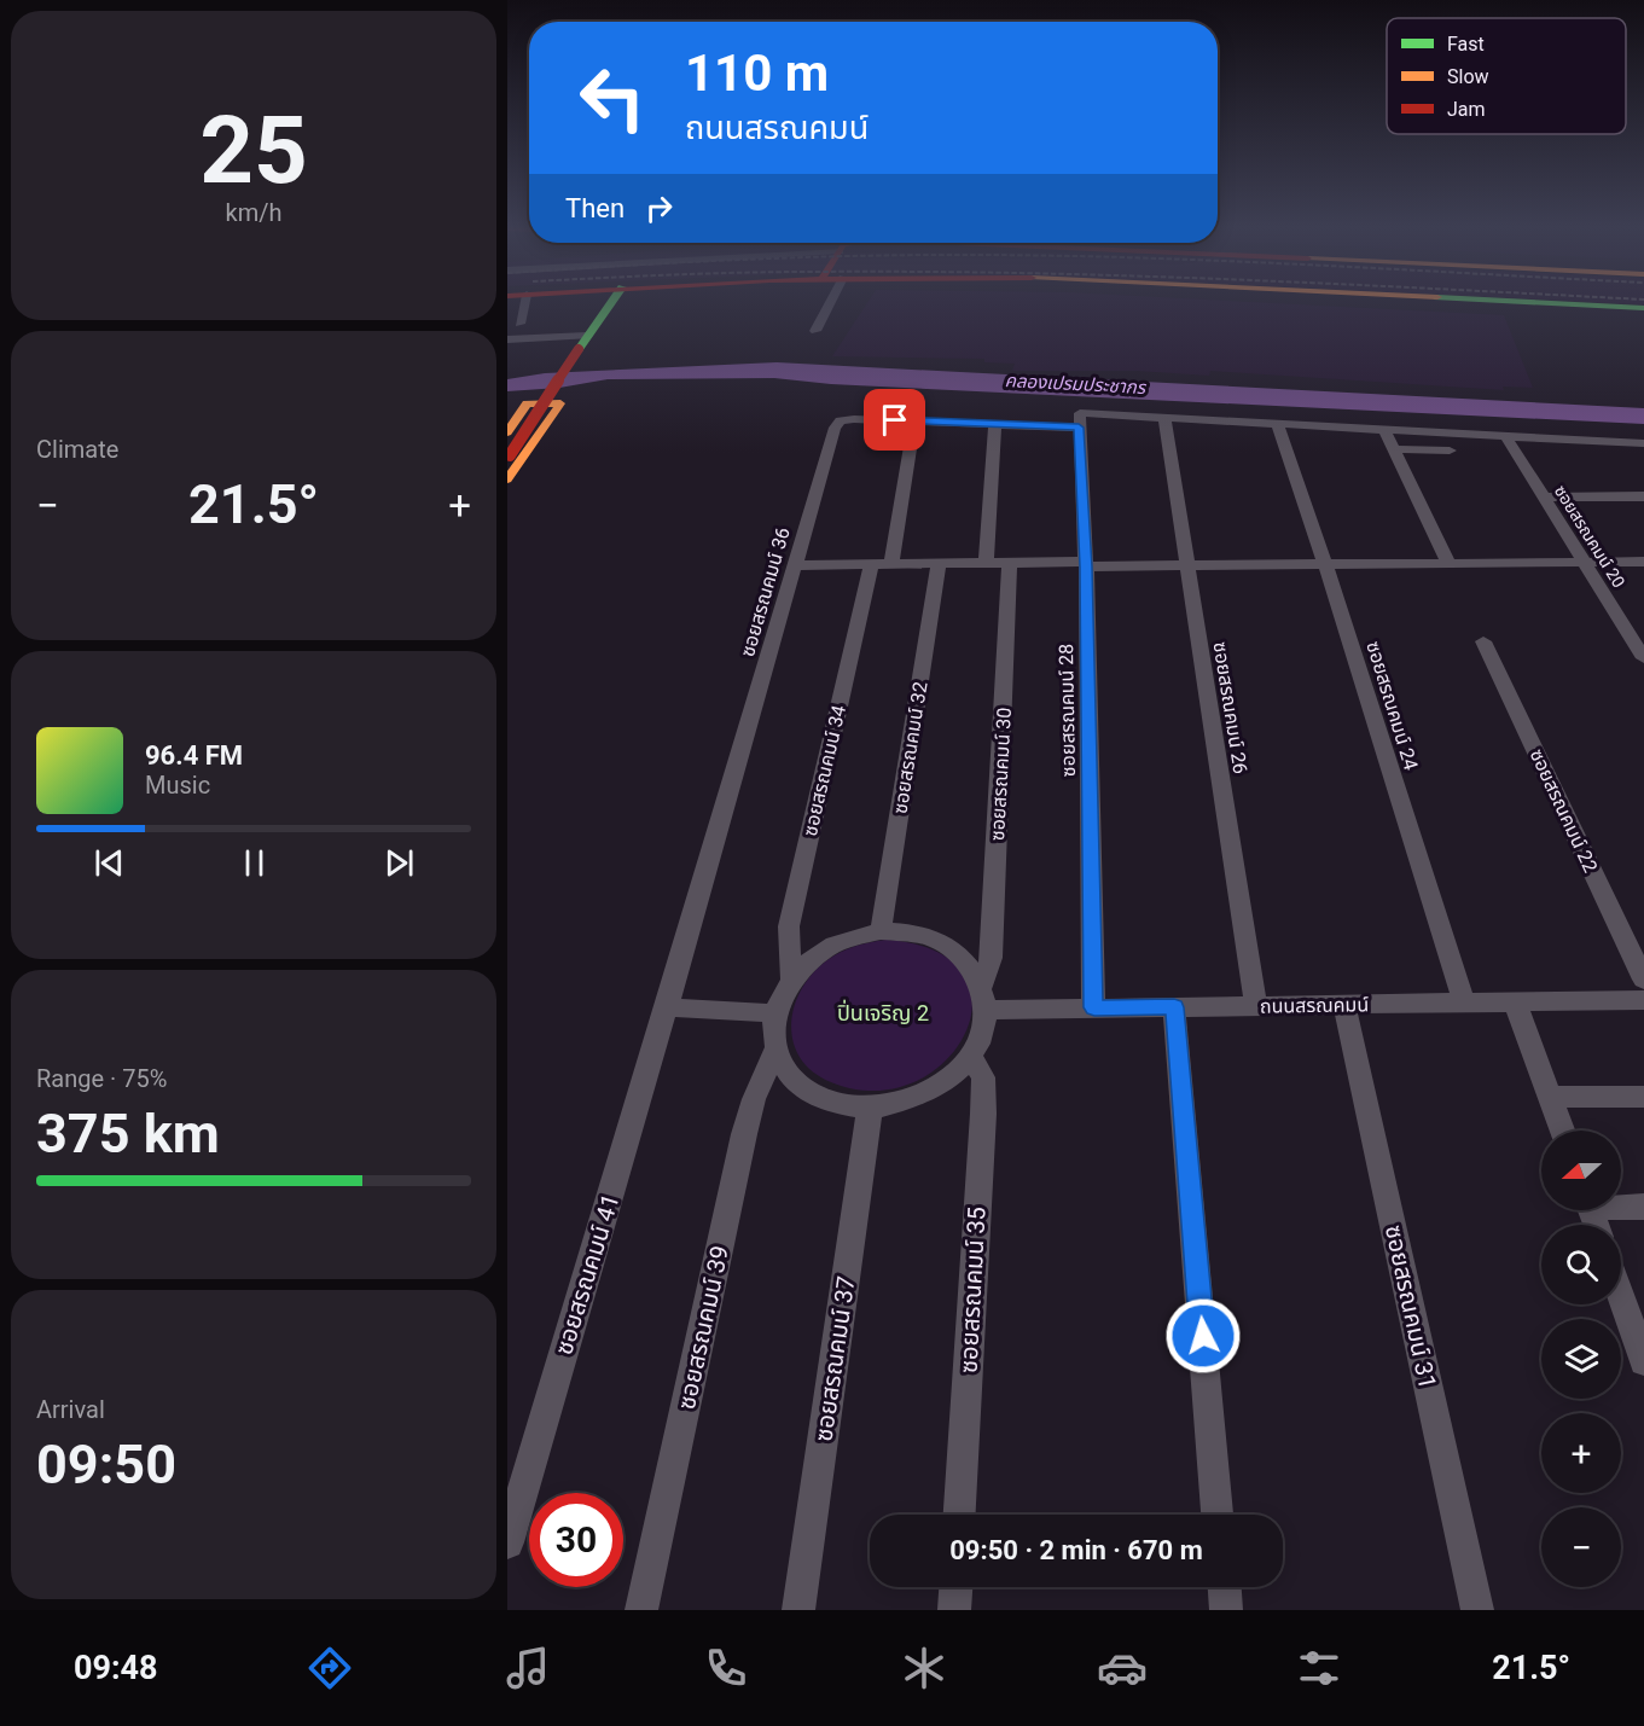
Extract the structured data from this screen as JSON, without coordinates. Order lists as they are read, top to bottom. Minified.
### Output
{"streets":{"street":["ซอยสรณคมน์ 20","ซอยสรณคมน์ 36","ซอยสรณคมน์ 24","ซอยสรณคมน์ 26","ซอยสรณคมน์ 28","ซอยสรณคมน์ 32","ซอยสรณคมน์ 34","ซอยสรณคมน์ 30","ซอยสรณคมน์ 22","ถนนสรณคมน์","ซอยสรณคมน์ 41","ซอยสรณคมน์ 35","ซอยสรณคมน์ 31","ซอยสรณคมน์ 39","ซอยสรณคมน์ 37"]},"crossings":[["ซอยสรณคมน์ 20","ซอยสรณคมน์ 36"],["ซอยสรณคมน์ 36","ซอยสรณคมน์ 24"],["ซอยสรณคมน์ 36","ซอยสรณคมน์ 26"],["ซอยสรณคมน์ 36","ซอยสรณคมน์ 28"],["ซอยสรณคมน์ 36","ซอยสรณคมน์ 41"],["ซอยสรณคมน์ 24","ถนนสรณคมน์"],["ซอยสรณคมน์ 26","ถนนสรณคมน์"],["ซอยสรณคมน์ 28","ถนนสรณคมน์"],["ซอยสรณคมน์ 32","ซอยสรณคมน์ 34"],["ซอยสรณคมน์ 32","ซอยสรณคมน์ 30"],["ซอยสรณคมน์ 32","ถนนสรณคมน์"],["ซอยสรณคมน์ 32","ซอยสรณคมน์ 35"],["ซอยสรณคมน์ 32","ซอยสรณคมน์ 39"],["ซอยสรณคมน์ 32","ซอยสรณคมน์ 37"],["ซอยสรณคมน์ 34","ซอยสรณคมน์ 30"],["ซอยสรณคมน์ 34","ถนนสรณคมน์"],["ซอยสรณคมน์ 34","ซอยสรณคมน์ 35"],["ซอยสรณคมน์ 34","ซอยสรณคมน์ 39"],["ซอยสรณคมน์ 34","ซอยสรณคมน์ 37"],["ซอยสรณคมน์ 30","ถนนสรณคมน์"],["ซอยสรณคมน์ 30","ซอยสรณคมน์ 35"],["ซอยสรณคมน์ 30","ซอยสรณคมน์ 39"],["ซอยสรณคมน์ 30","ซอยสรณคมน์ 37"],["ถนนสรณคมน์","ซอยสรณคมน์ 35"],["ถนนสรณคมน์","ซอยสรณคมน์ 31"],["ถนนสรณคมน์","ซอยสรณคมน์ 39"],["ถนนสรณคมน์","ซอยสรณคมน์ 37"],["ซอยสรณคมน์ 35","ซอยสรณคมน์ 39"],["ซอยสรณคมน์ 35","ซอยสรณคมน์ 37"],["ซอยสรณคมน์ 39","ซอยสรณคมน์ 37"]],"districts":["ปิ่นเจริญ 2"],"water":["คลองเปรมประชากร"],"legend":["Fast","Slow","Jam"],"north":"left","page":{"tile":[["25","km/h"],"Climate",["Range · 75%","375 km"],["Arrival","09:50"]],"turn":["110 m","ถนนสรณคมน์"],"then":"Then","heat":["−","21.5°","+"],"song":["96.4 FM","Music"],"map_buttons":["+","−"],"limit":"30","trip":"09:50 · 2 min · 670 m","tabs":["09:48","21.5°"]}}
